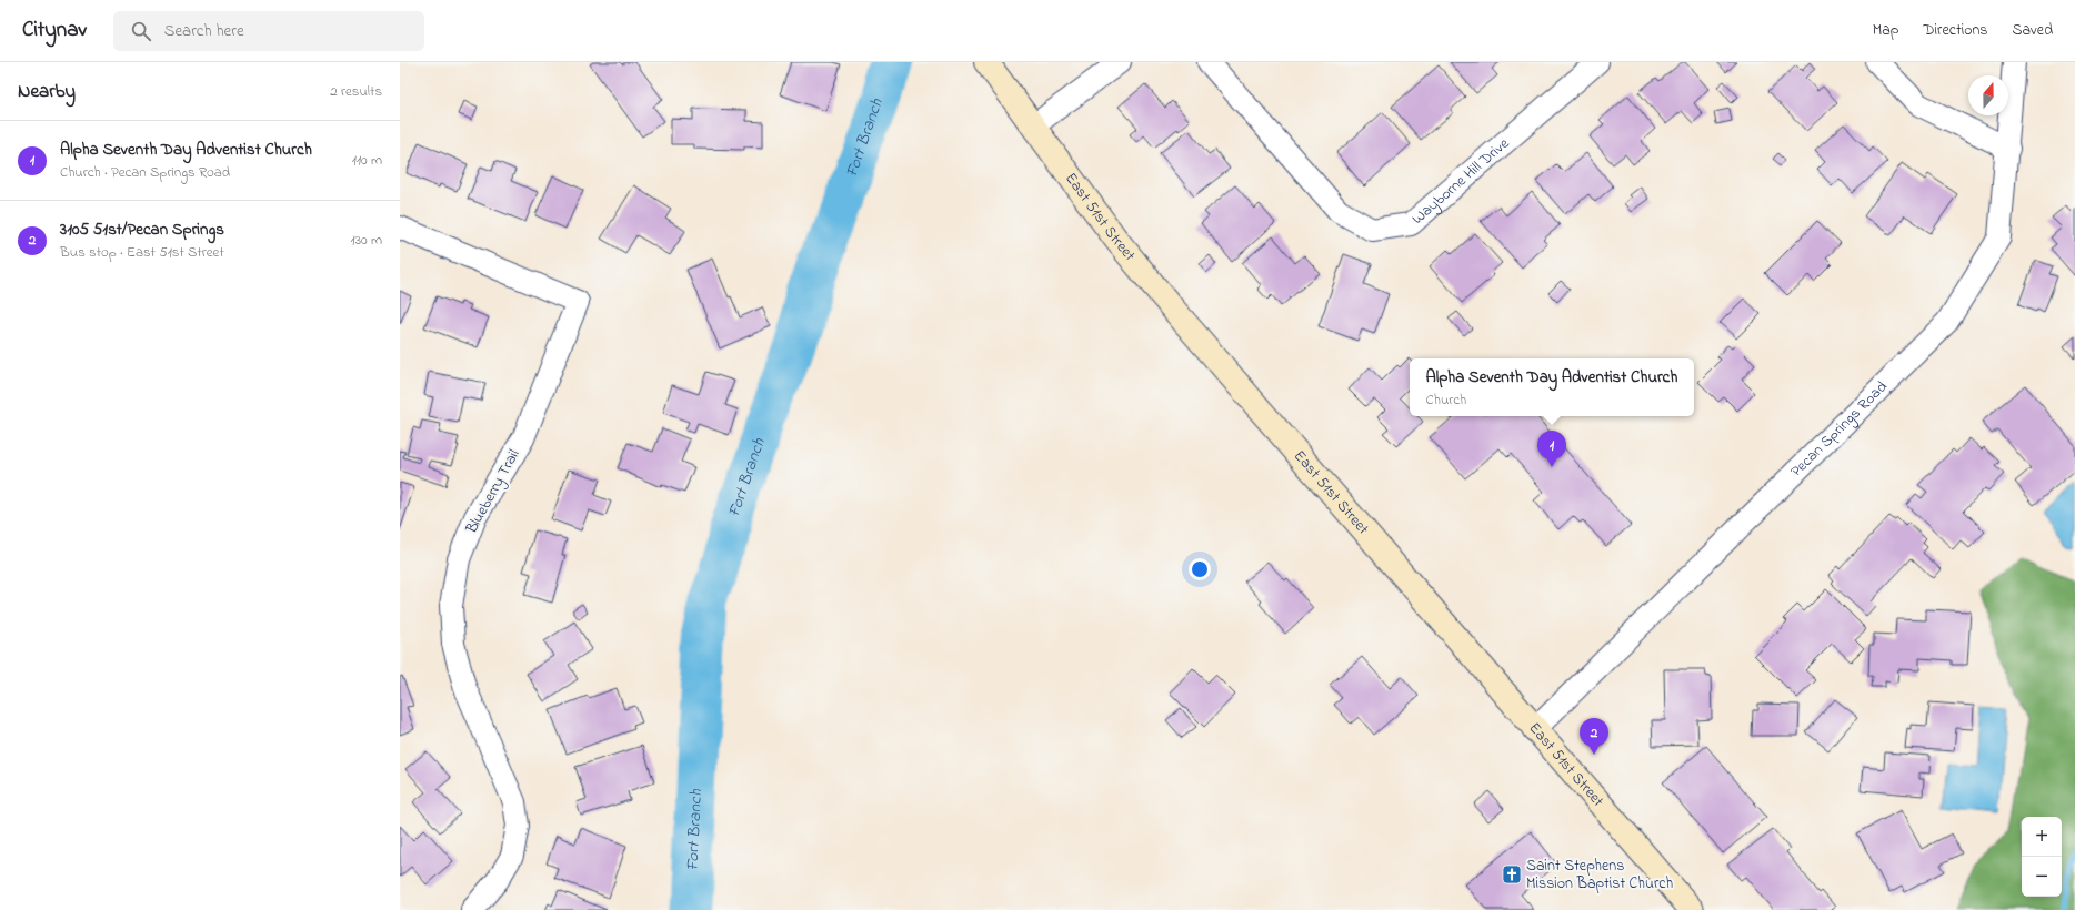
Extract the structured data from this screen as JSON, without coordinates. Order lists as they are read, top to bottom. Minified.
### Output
{"streets":{"main road":["East 51st Street"],"street":["Wayborne Hill Drive","Pecan Springs Road","Blueberry Trail"]},"crossings":[["East 51st Street","Pecan Springs Road"]],"water":["Fort Branch"],"places":{"church":["Saint Stephens Mission Baptist Church"]},"north":"top","page":{"header":"Citynav","search":"Search here","nav":["Map","Directions","Saved"],"heading":["Nearby","2 results"],"list":[{"mark":"1","name":"Alpha Seventh Day Adventist Church","note":"Church · Pecan Springs Road","value":"110 m"},{"mark":"2","name":"3105 51st/Pecan Springs","note":"Bus stop · East 51st Street","value":"130 m"}],"popup":["Alpha Seventh Day Adventist Church","Church"],"pins":["1","2"],"map_buttons":["+","−"]}}
